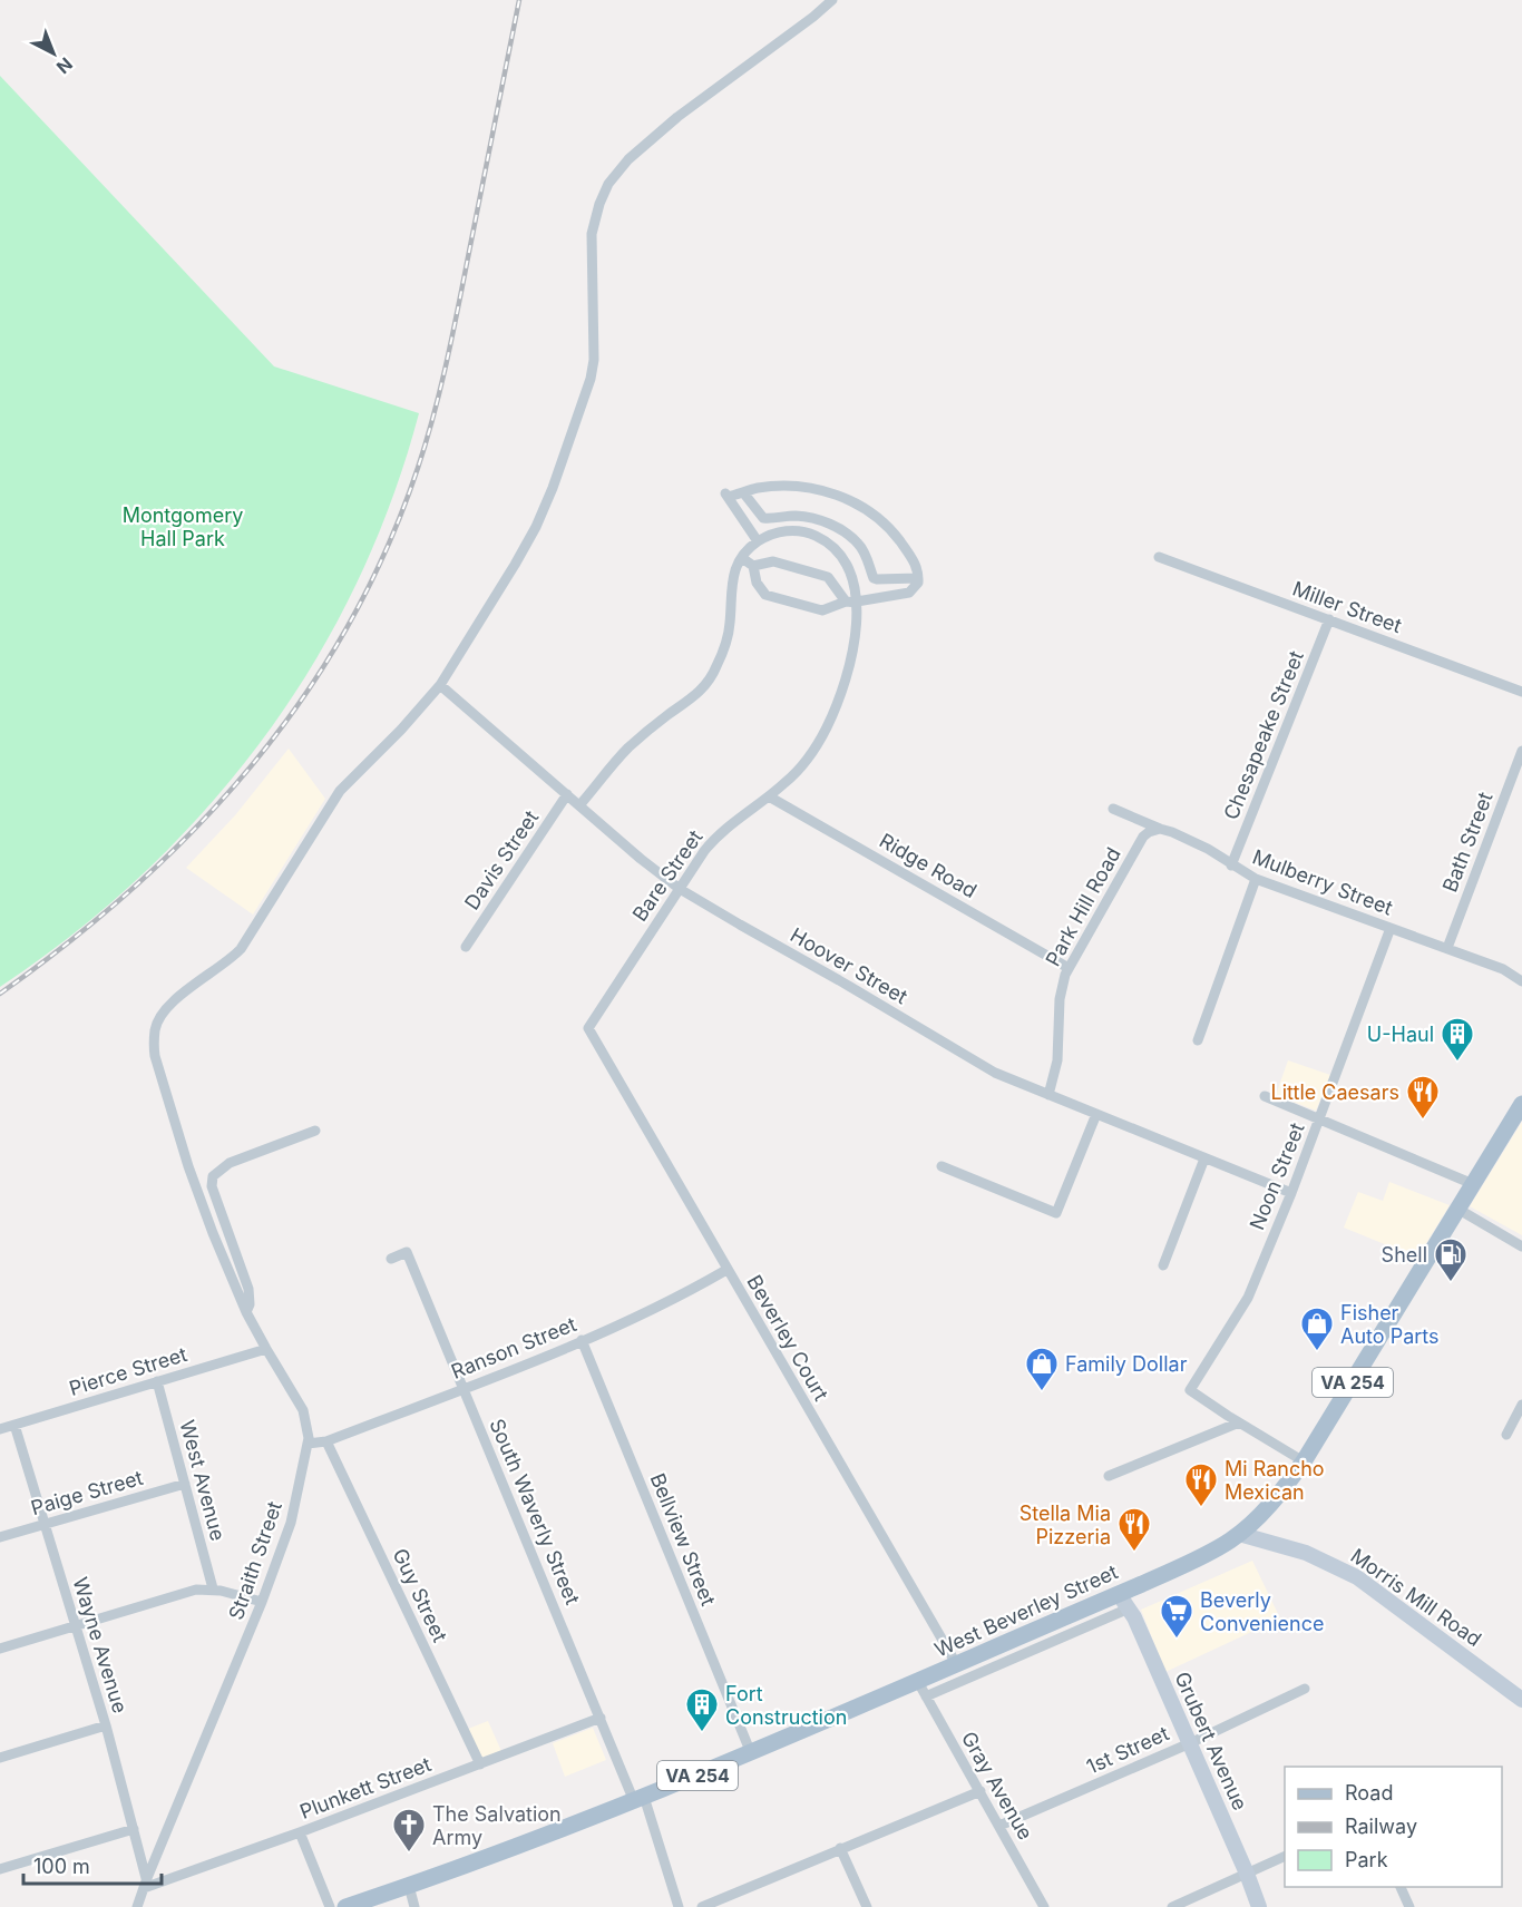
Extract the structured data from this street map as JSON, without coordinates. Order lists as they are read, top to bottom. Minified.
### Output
{"streets":{"main road":["VA 254","West Beverley Street"],"street":["Miller Street","Chesapeake Street","Bath Street","Davis Street","Ridge Road","Bare Street","Mulberry Street","Park Hill Road","Hoover Street","Noon Street","Beverley Court","Ranson Street","Pierce Street","West Avenue","Paige Street","South Waverly Street","Bellview Street","Straith Street","Guy Street","Morris Mill Road","Wayne Avenue","Grubert Avenue","1st Street","Gray Avenue","Plunkett Street"]},"crossings":[["Miller Street","Chesapeake Street"],["Chesapeake Street","Mulberry Street"],["Bath Street","Mulberry Street"],["Davis Street","Hoover Street"],["Ridge Road","Bare Street"],["Ridge Road","Park Hill Road"],["Bare Street","Hoover Street"],["Bare Street","Beverley Court"],["Mulberry Street","Park Hill Road"],["Mulberry Street","Noon Street"],["Park Hill Road","Hoover Street"],["Hoover Street","Noon Street"],["Hoover Street","Straith Street"],["Beverley Court","Ranson Street"],["Beverley Court","West Beverley Street"],["Ranson Street","South Waverly Street"],["Ranson Street","Bellview Street"],["Ranson Street","Straith Street"],["Ranson Street","Guy Street"],["Pierce Street","West Avenue"],["Pierce Street","Straith Street"],["Pierce Street","Wayne Avenue"],["West Avenue","Paige Street"],["Paige Street","Wayne Avenue"],["South Waverly Street","West Beverley Street"],["South Waverly Street","Plunkett Street"],["Bellview Street","West Beverley Street"],["Straith Street","Wayne Avenue"],["Straith Street","Plunkett Street"],["Guy Street","Plunkett Street"],["Morris Mill Road","West Beverley Street"],["West Beverley Street","Grubert Avenue"],["West Beverley Street","Gray Avenue"],["Wayne Avenue","Plunkett Street"],["Grubert Avenue","1st Street"],["1st Street","Gray Avenue"]],"parks":["Montgomery Hall Park"],"places":{"building":["U-Haul","Fort Construction"],"restaurant":["Little Caesars","Mi Rancho Mexican","Stella Mia Pizzeria"],"fuel station":["Shell"],"shop":["Fisher Auto Parts","Family Dollar"],"supermarket":["Beverly Convenience"],"church":["The Salvation Army"]},"legend":["Road","Railway","Park"],"scale_bar":"100 m","north":"bottom right"}
